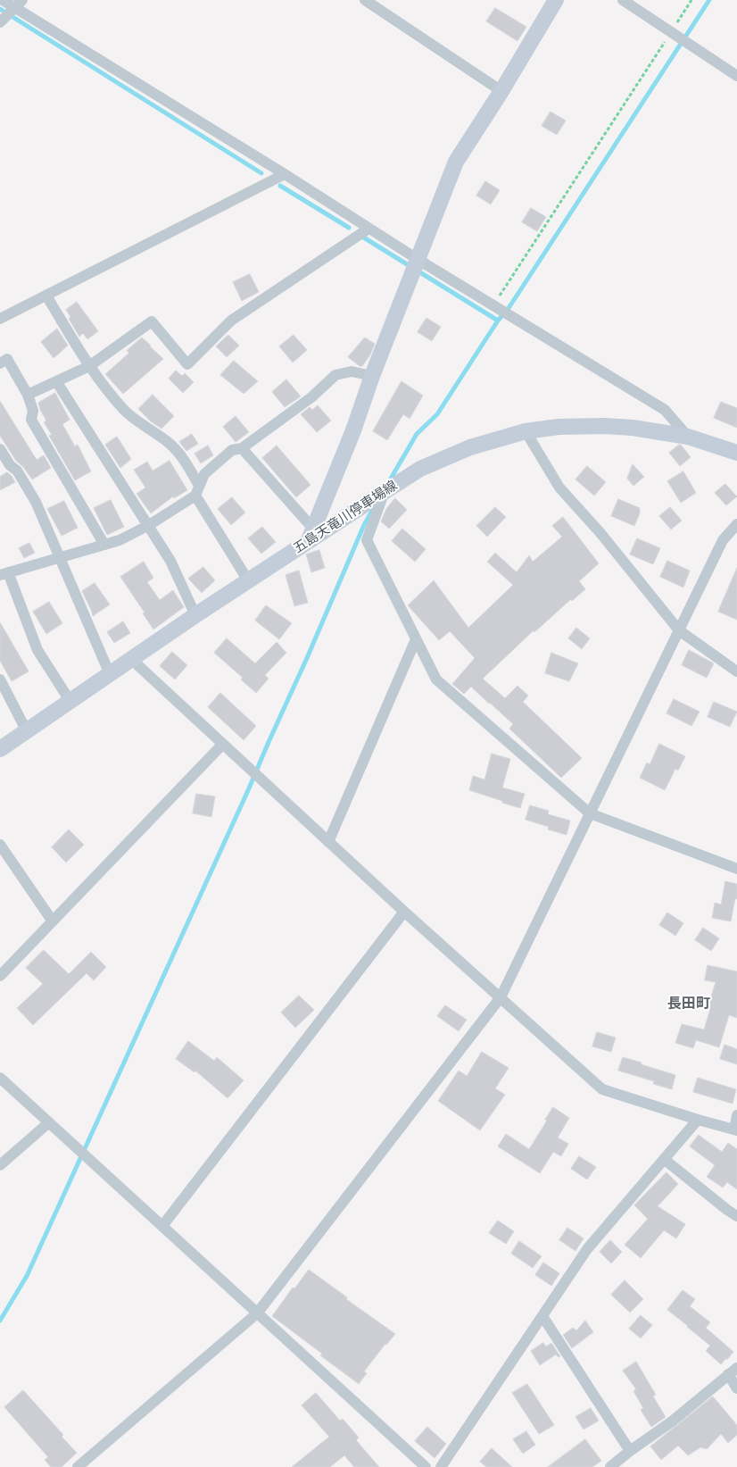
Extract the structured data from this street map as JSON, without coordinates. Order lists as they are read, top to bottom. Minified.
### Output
{"streets":{"main road":["五島天竜川停車場線"]},"districts":["長田町"]}
